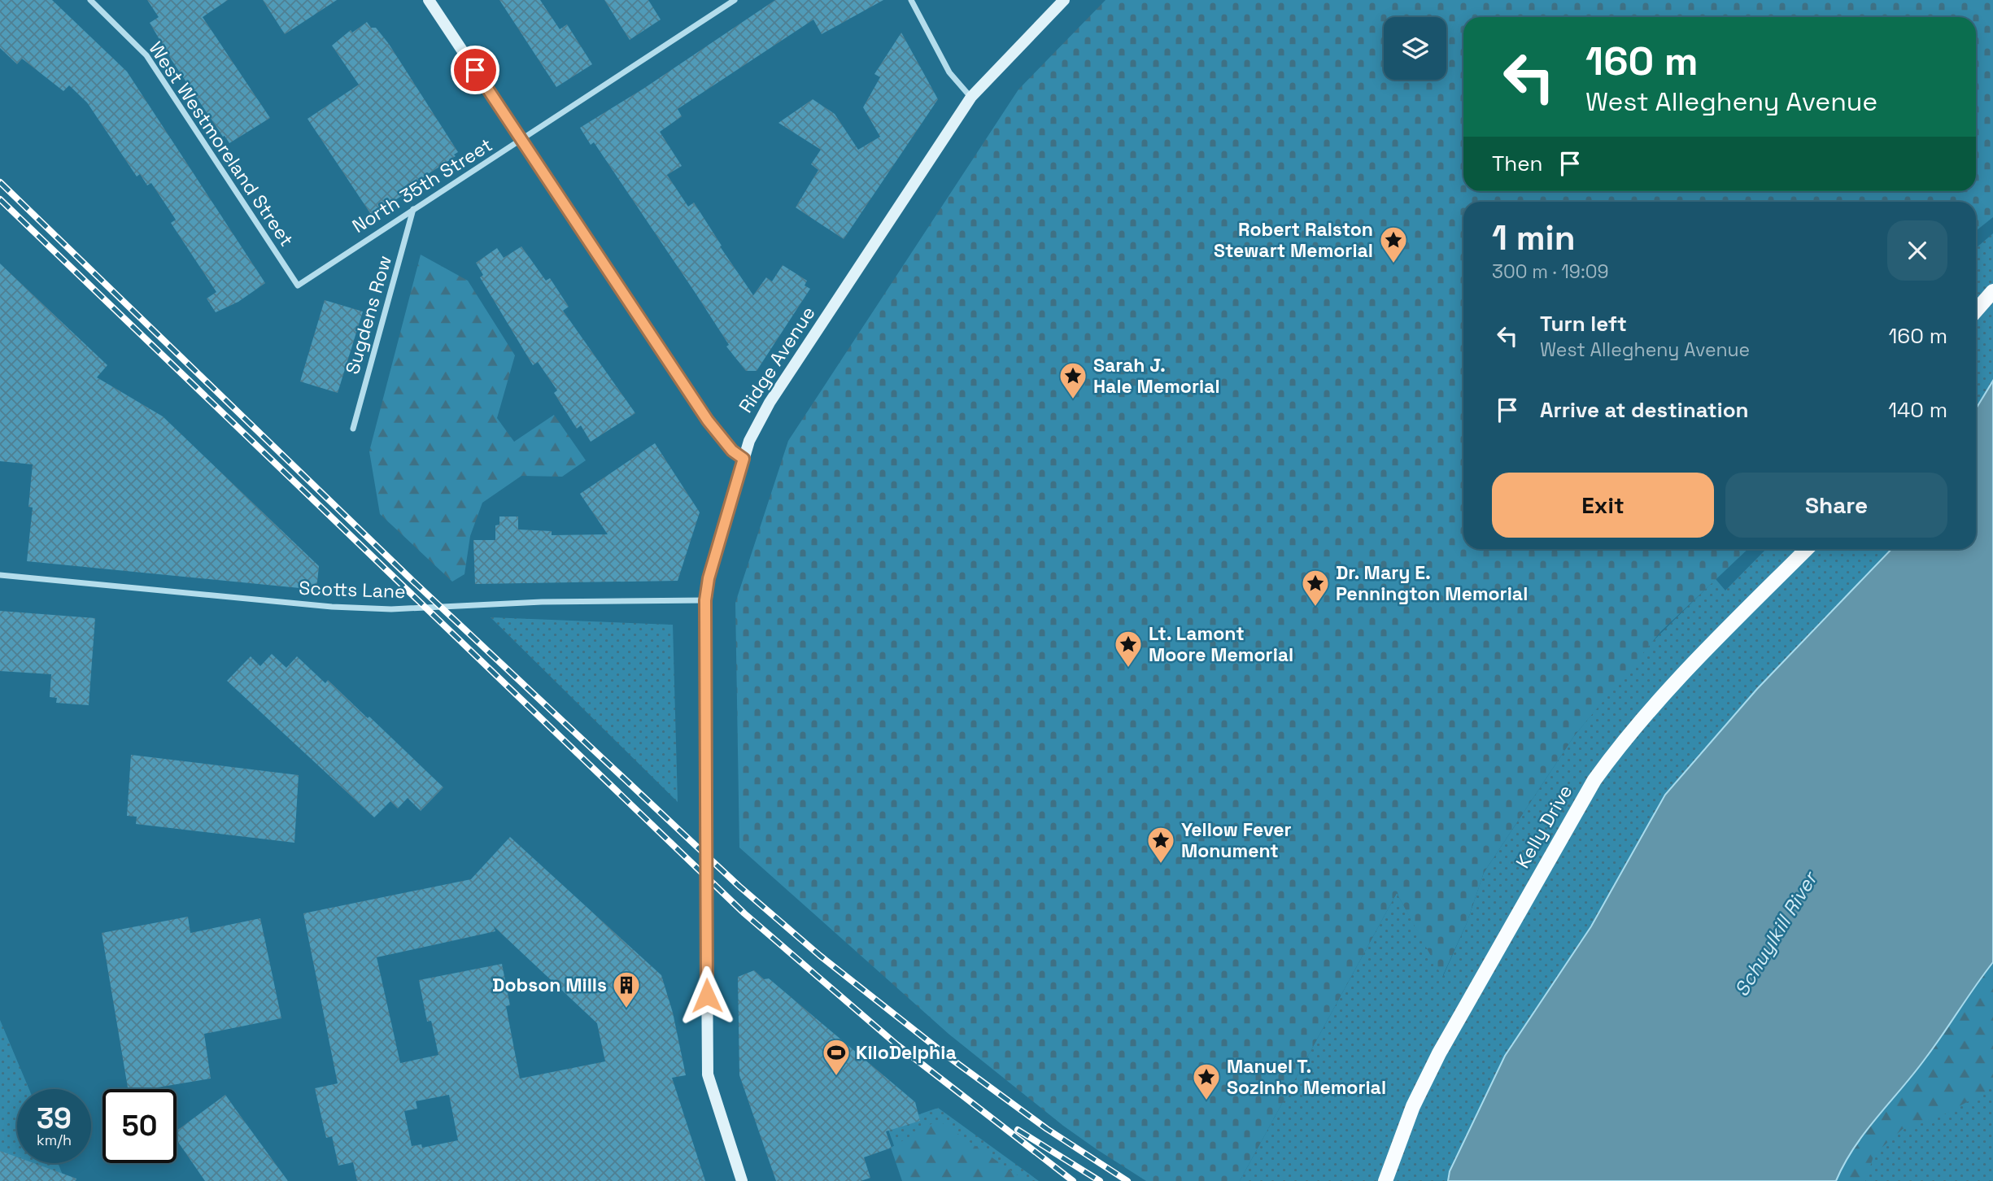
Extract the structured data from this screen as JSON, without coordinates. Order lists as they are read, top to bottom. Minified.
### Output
{"streets":{"main road":["Ridge Avenue","Kelly Drive"],"street":["West Westmoreland Street","North 35th Street","Sugdens Row","Scotts Lane"]},"crossings":[["West Westmoreland Street","North 35th Street"],["North 35th Street","Sugdens Row"],["Ridge Avenue","Scotts Lane"]],"water":["Schuylkill River"],"places":{"place":["Robert Ralston Stewart Memorial","Sarah J. Hale Memorial","Dr. Mary E. Pennington Memorial","Lt. Lamont Moore Memorial","Yellow Fever Monument","Manuel T. Sozinho Memorial"],"building":["Dobson Mills"],"sports":["KiloDelphia"]},"page":{"turn":["160 m","West Allegheny Avenue"],"then":"Then","heading":["1 min","300 m · 19:09"],"list":[{"name":"Turn left","note":"West Allegheny Avenue","value":"160 m"},{"name":"Arrive at destination","value":"140 m"}],"buttons":["Exit","Share"],"speed":"39 km/h","limit":"50"}}
